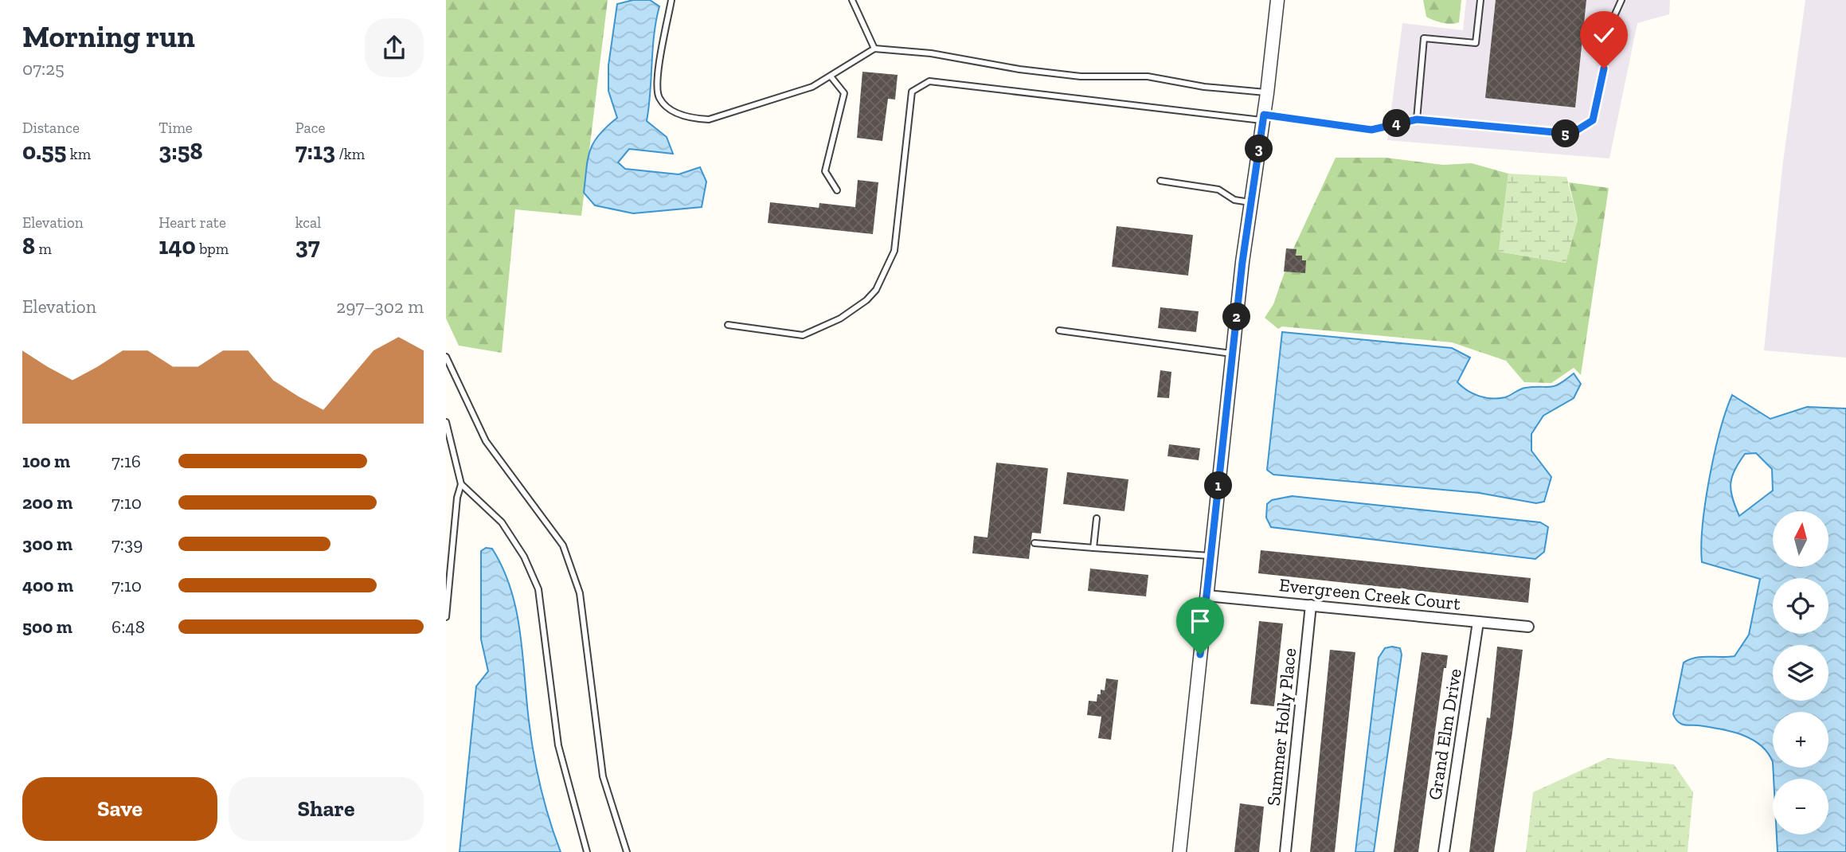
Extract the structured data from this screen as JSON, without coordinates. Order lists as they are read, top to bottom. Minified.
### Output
{"streets":{"street":["Evergreen Creek Court","Summer Holly Place","Grand Elm Drive"]},"crossings":[["Evergreen Creek Court","Summer Holly Place"],["Evergreen Creek Court","Grand Elm Drive"]],"north":"top","page":{"heading":["Morning run","07:25"],"stats":[["Distance","0.55 km"],["Time","3:58"],["Pace","7:13 /km"],["Elevation","8 m"],["Heart rate","140 bpm"],["kcal","37"]],"pins":["4","5","3","2","1"],"chart":["Elevation","297–302 m"],"list":[{"name":"100 m","note":"7:16"},{"name":"200 m","note":"7:10"},{"name":"300 m","note":"7:39"},{"name":"400 m","note":"7:10"},{"name":"500 m","note":"6:48"}],"map_buttons":["+","−"],"buttons":["Save","Share"]}}
